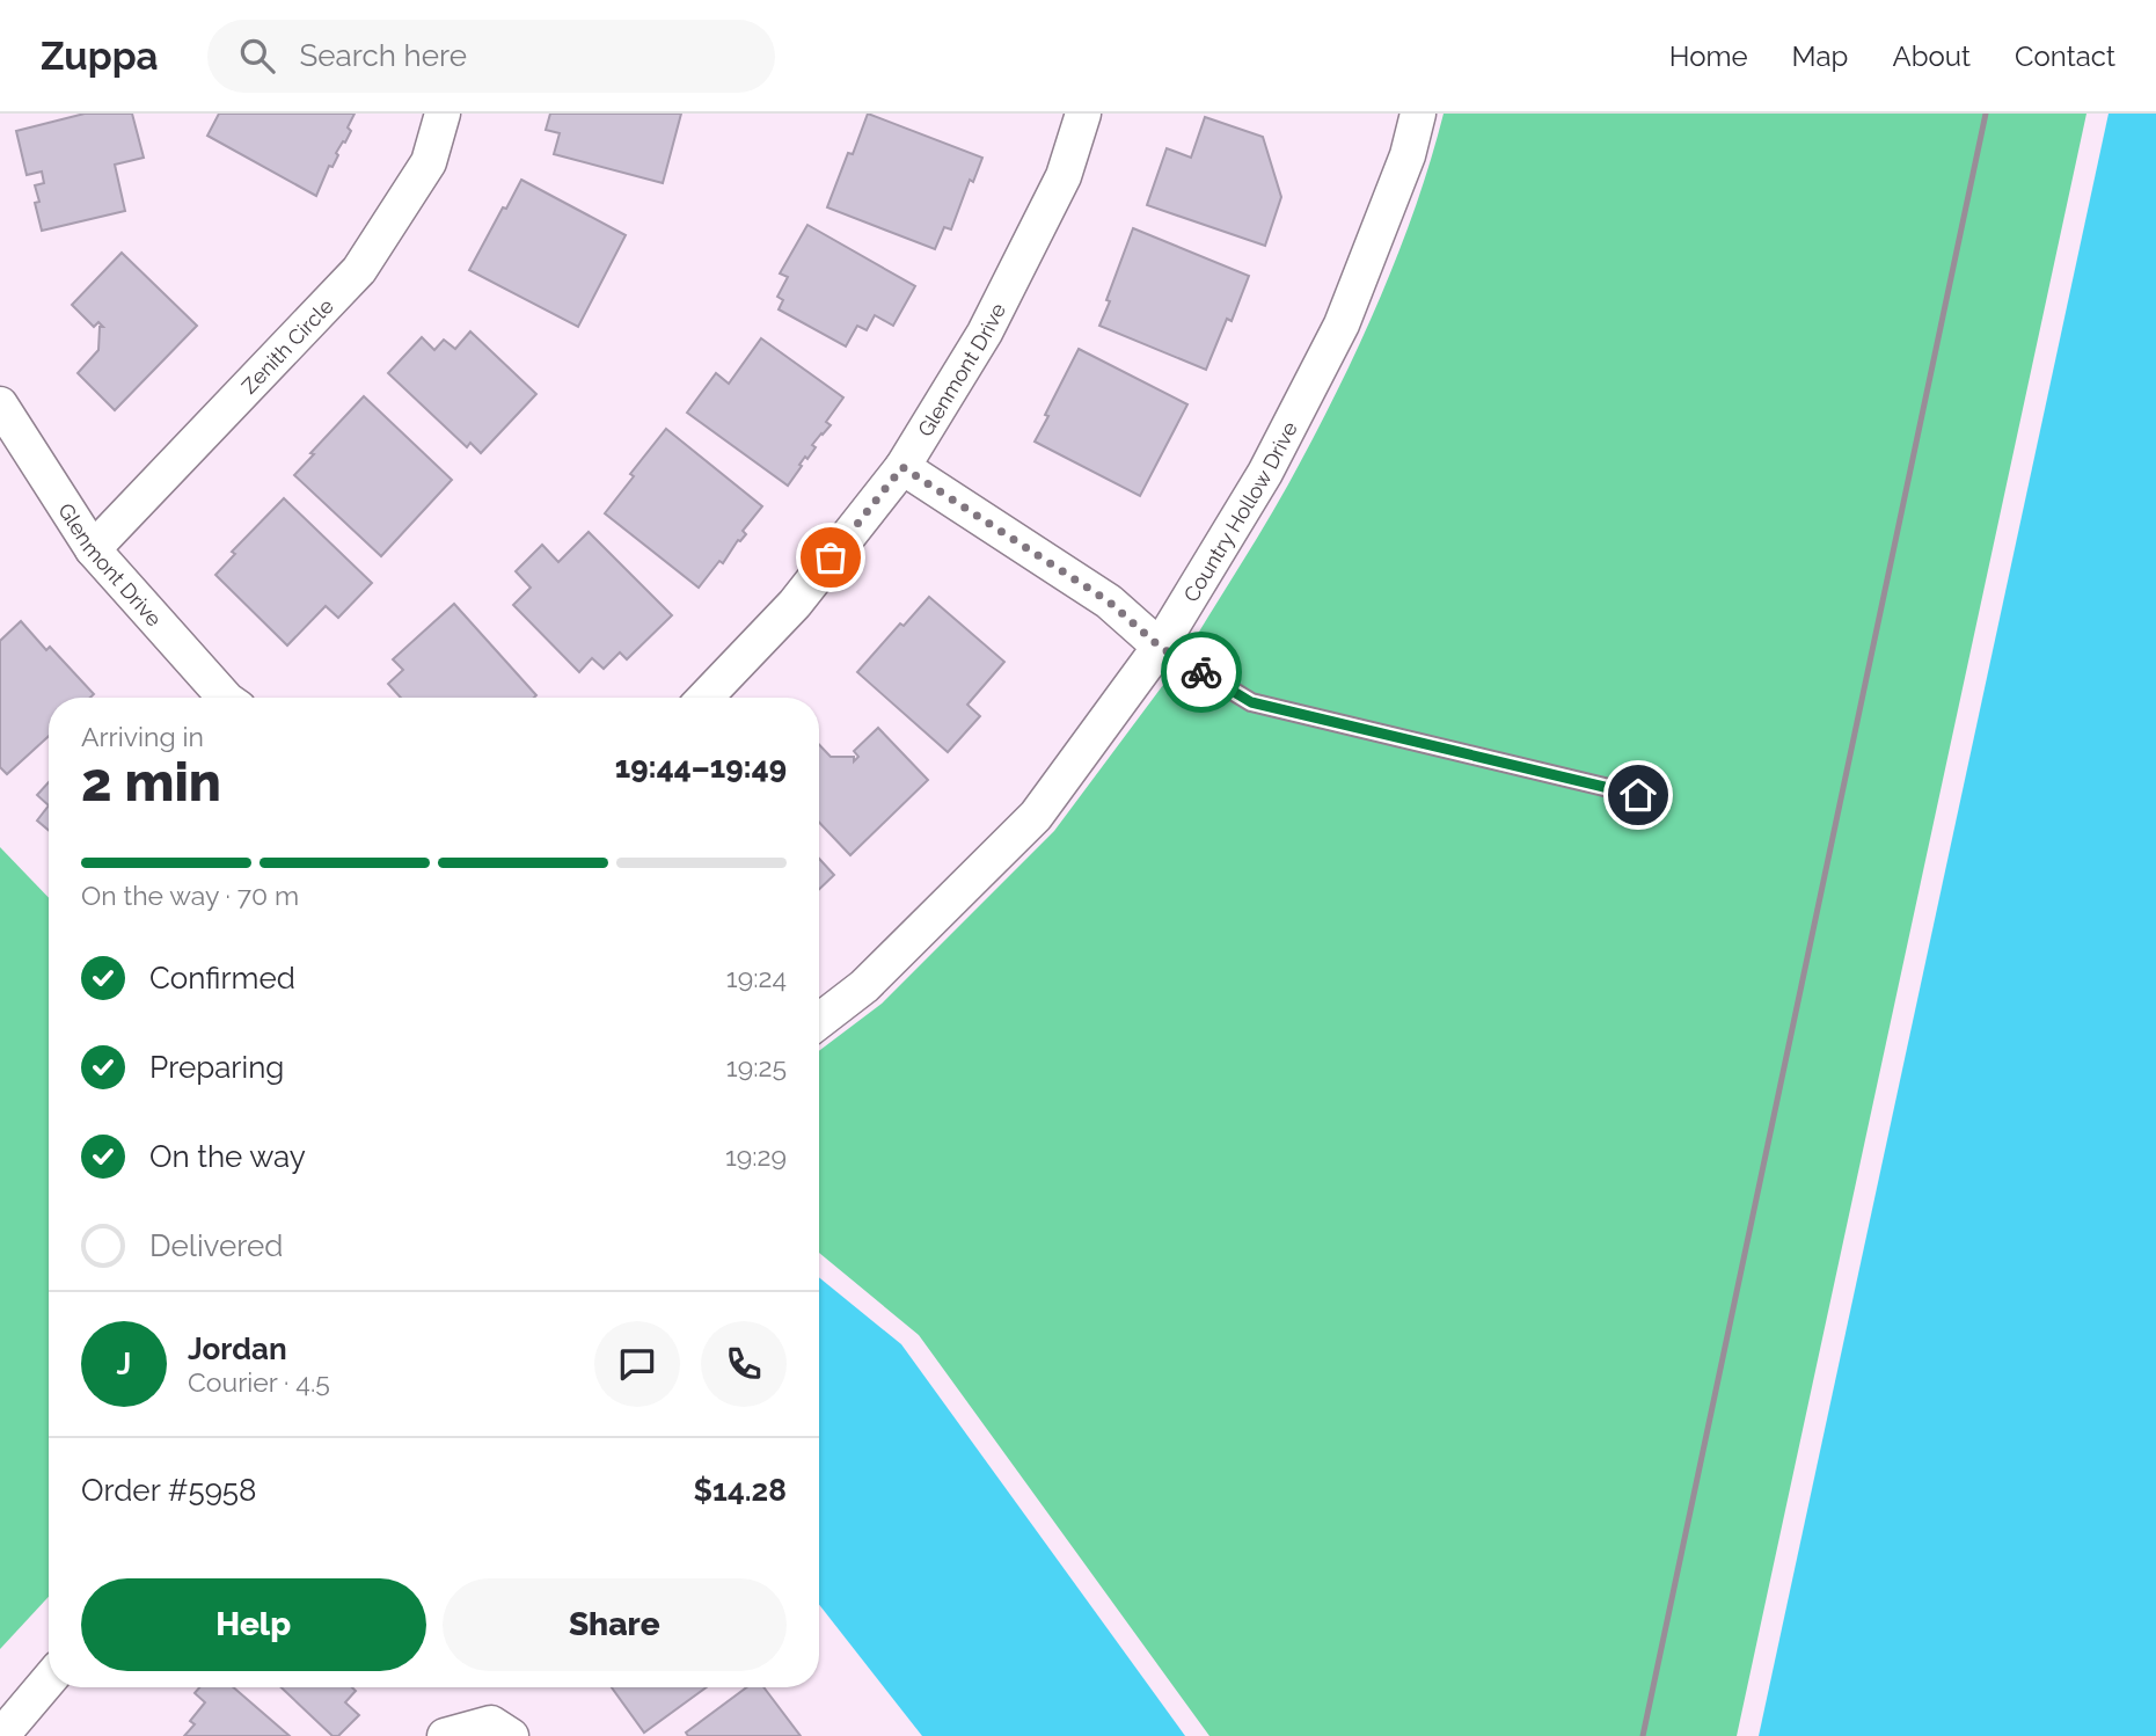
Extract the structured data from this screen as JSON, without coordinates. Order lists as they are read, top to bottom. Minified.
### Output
{"streets":{"street":["Zenith Circle","Glenmont Drive","Country Hollow Drive"]},"crossings":[["Zenith Circle","Glenmont Drive"]],"page":{"header":"Zuppa","search":"Search here","nav":["Home","Map","About","Contact"],"heading":["2 min","Arriving in","19:44–19:49"],"panel":["Jordan","Courier · 4.5","Order #5958","$14.28"],"bar":"On the way · 70 m","list":[["Confirmed","19:24"],["Preparing","19:25"],["On the way","19:29"],"Delivered"],"round":"J","buttons":["Help","Share"]}}
